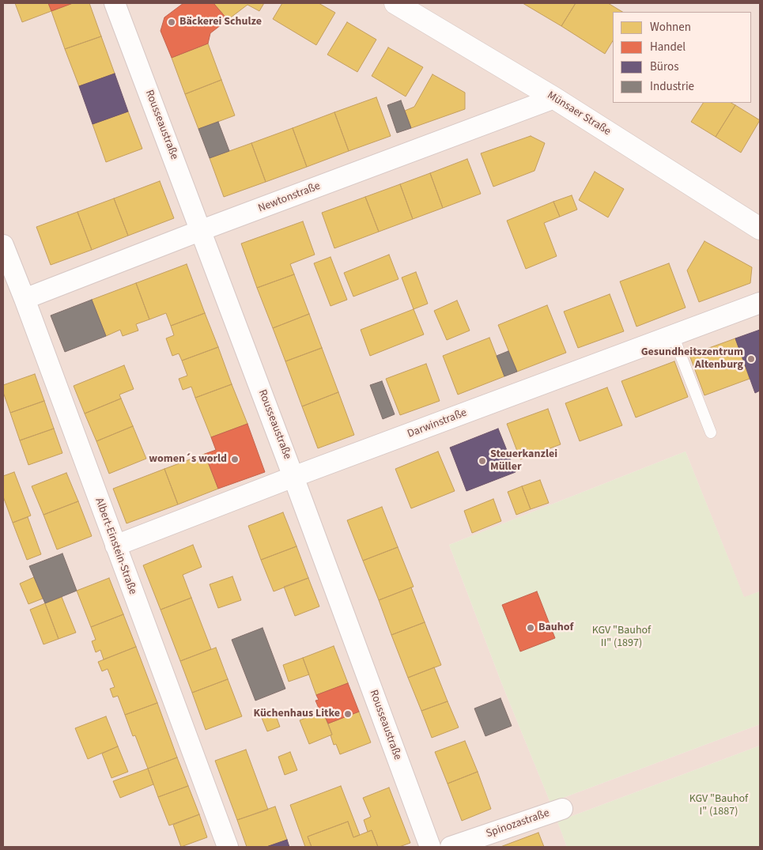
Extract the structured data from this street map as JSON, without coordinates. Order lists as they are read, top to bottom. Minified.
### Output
{"streets":{"street":["Münsaer Straße","Rousseaustraße","Newtonstraße","Darwinstraße","Albert-Einstein-Straße","Spinozastraße"]},"crossings":[["Münsaer Straße","Newtonstraße"],["Rousseaustraße","Newtonstraße"],["Rousseaustraße","Darwinstraße"],["Newtonstraße","Albert-Einstein-Straße"],["Darwinstraße","Albert-Einstein-Straße"]],"parks":["KGV \"Bauhof II\" (1897)","KGV \"Bauhof I\" (1887)"],"places":["Bäckerei Schulze","Gesundheitszentrum Altenburg","women´s world","Steuerkanzlei Müller","Bauhof","Küchenhaus Litke"],"legend":["Wohnen","Handel","Büros","Industrie"]}
